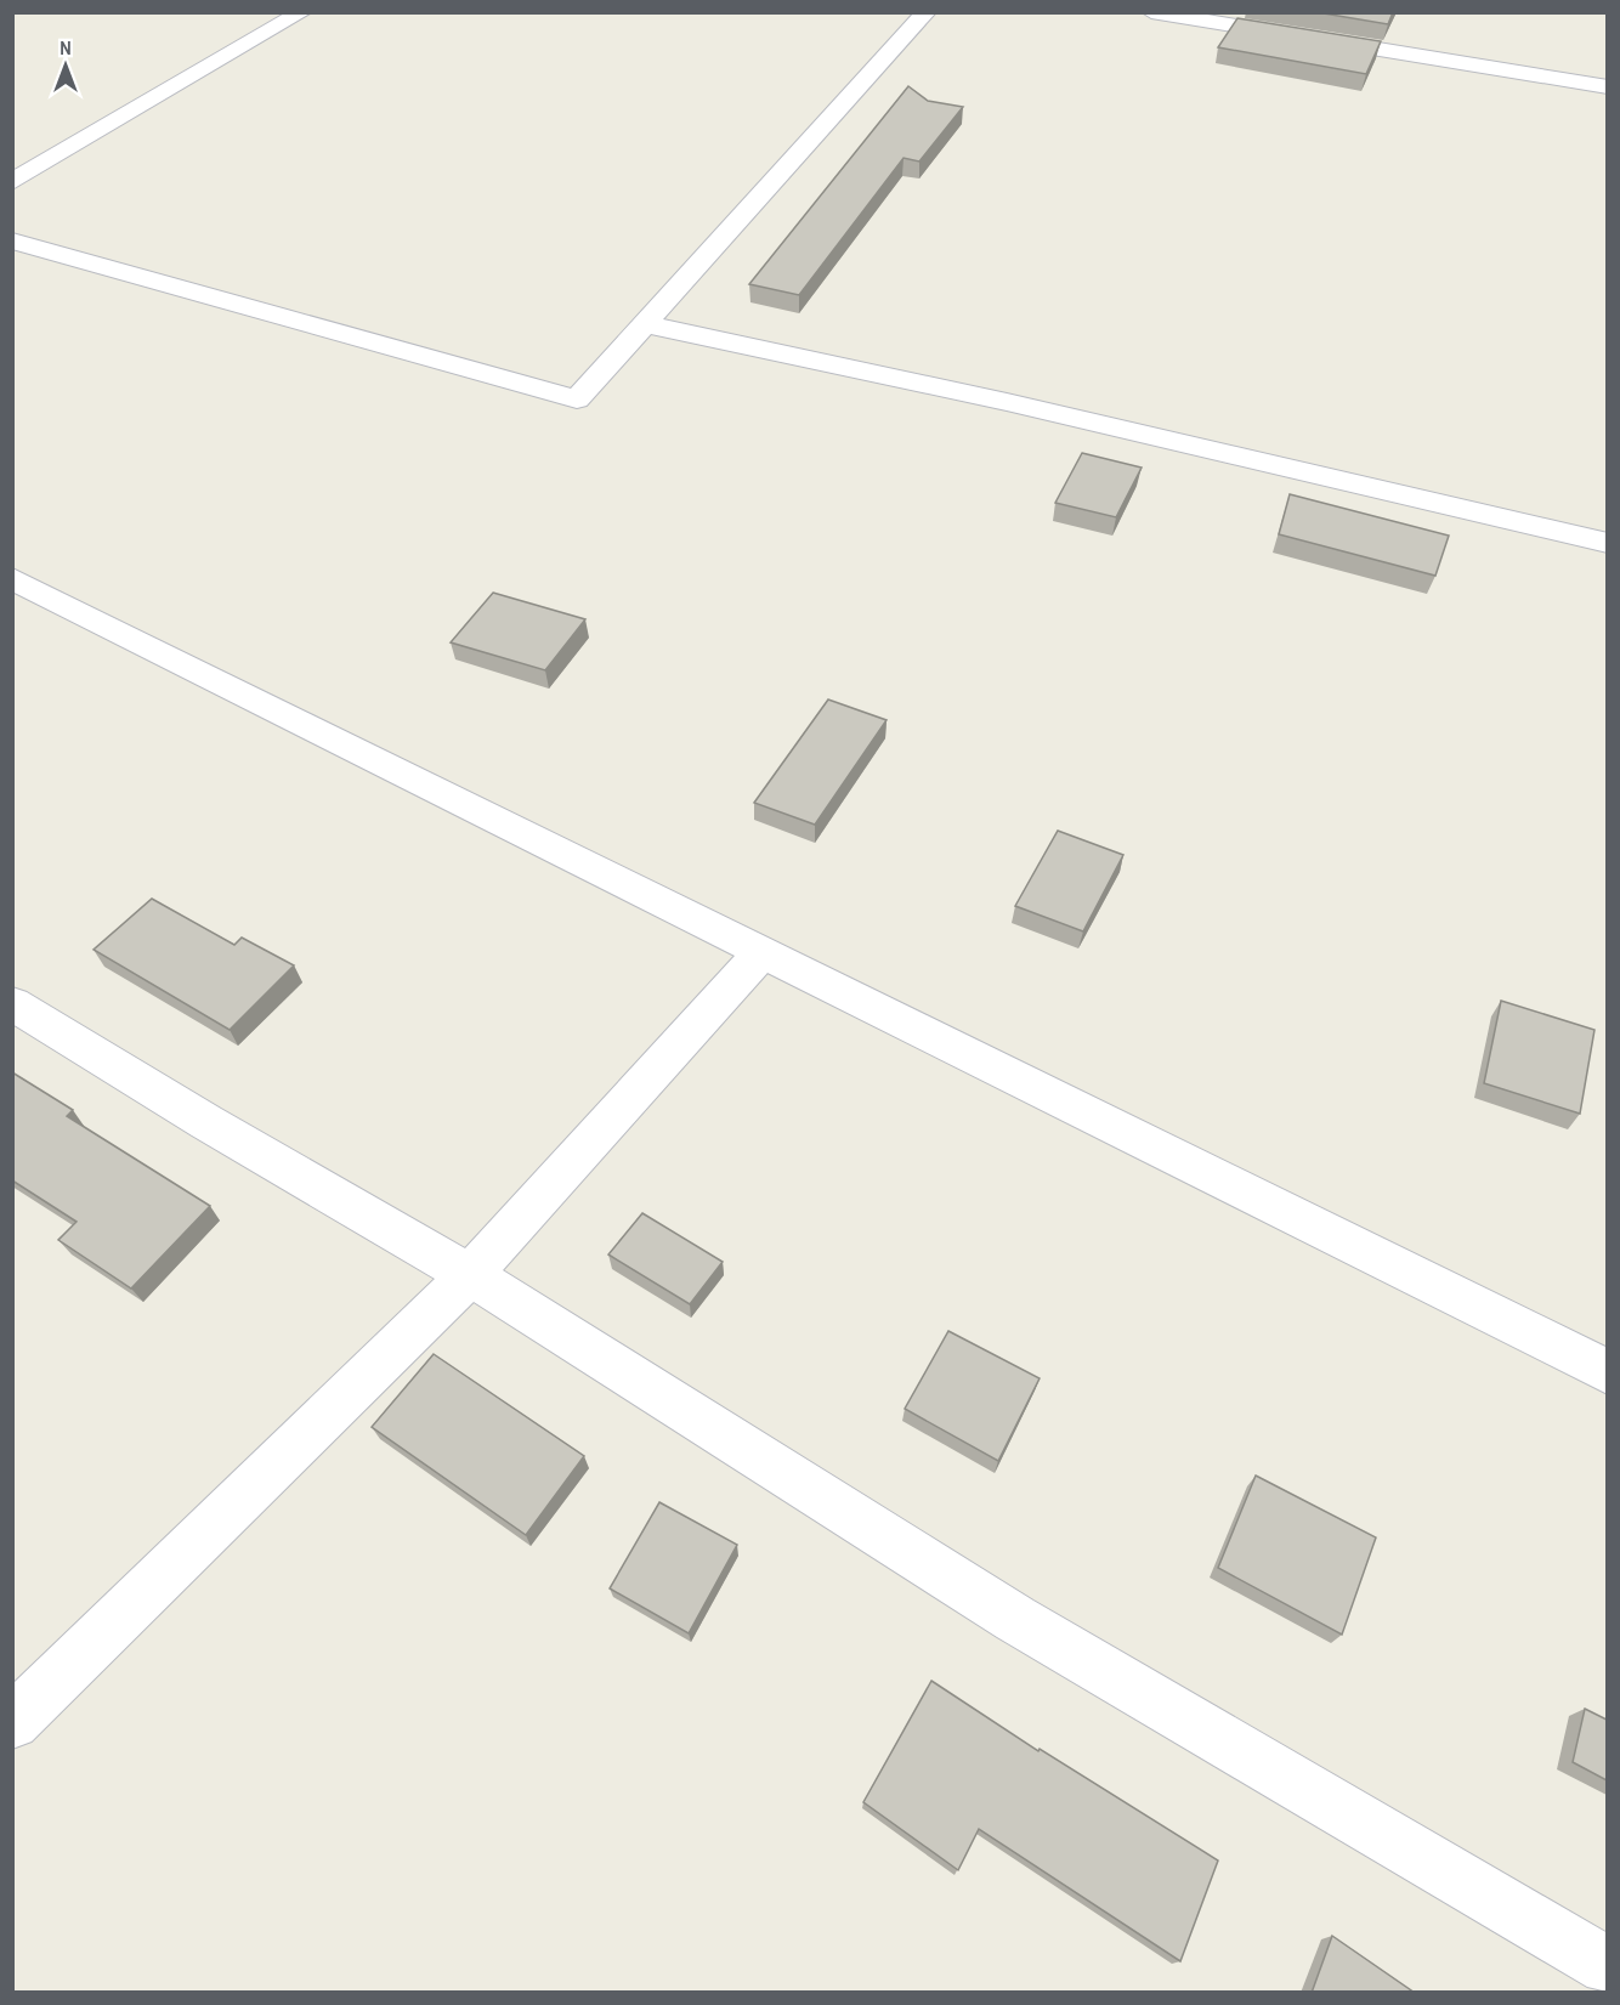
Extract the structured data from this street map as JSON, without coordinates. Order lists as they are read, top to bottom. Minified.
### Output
{"north":"top"}
